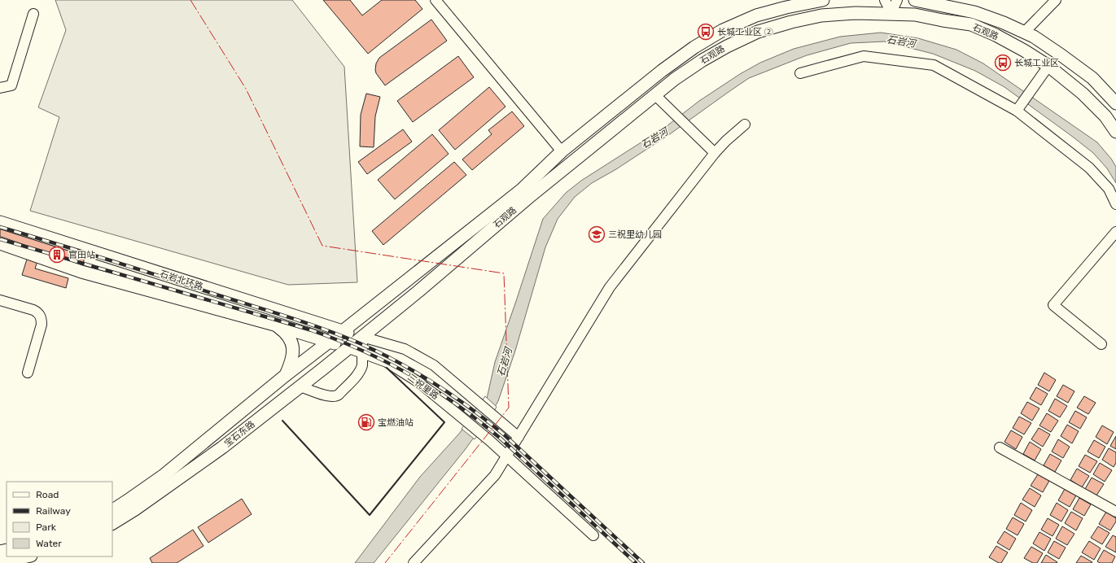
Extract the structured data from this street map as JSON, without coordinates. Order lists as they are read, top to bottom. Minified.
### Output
{"streets":{"main road":["石观路","石岩北环路","宝石东路"],"street":["三祝里路"]},"crossings":[["石观路","石岩北环路"],["石观路","宝石东路"],["石岩北环路","三祝里路"],["石岩北环路","宝石东路"],["三祝里路","宝石东路"]],"water":["石岩河"],"places":{"bus stop":["长城工业区 ②","长城工业区"],"school or university":["三祝里幼儿园"],"building":["官田站"],"fuel station":["宝燃油站"]},"legend":["Road","Railway","Park","Water"]}
